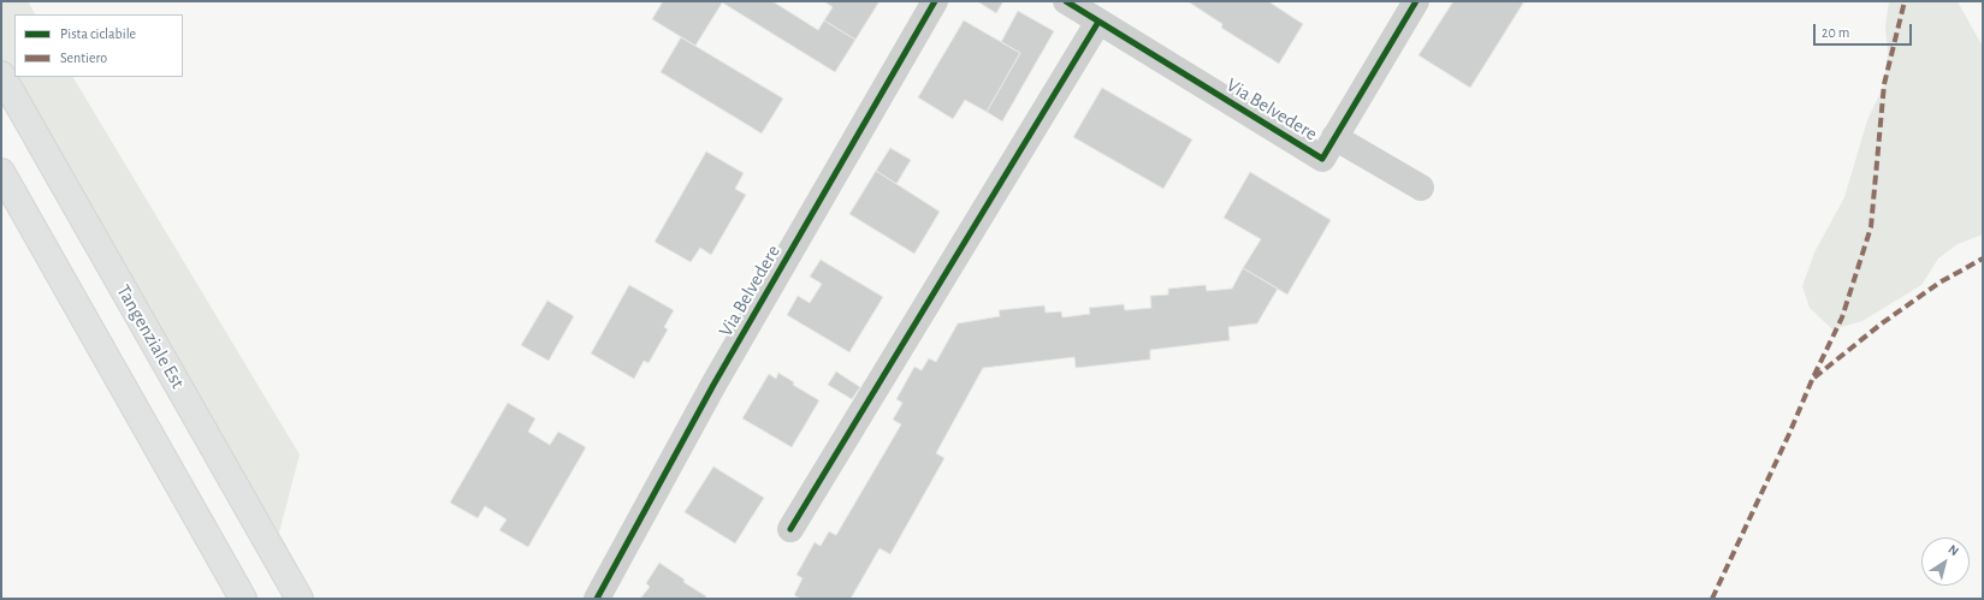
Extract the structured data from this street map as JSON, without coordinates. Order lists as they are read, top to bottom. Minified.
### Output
{"streets":{"highway":["Tangenziale Est"],"street":["Via Belvedere"]},"legend":["Pista ciclabile","Sentiero"],"scale_bar":"20 m","north":"top right"}
